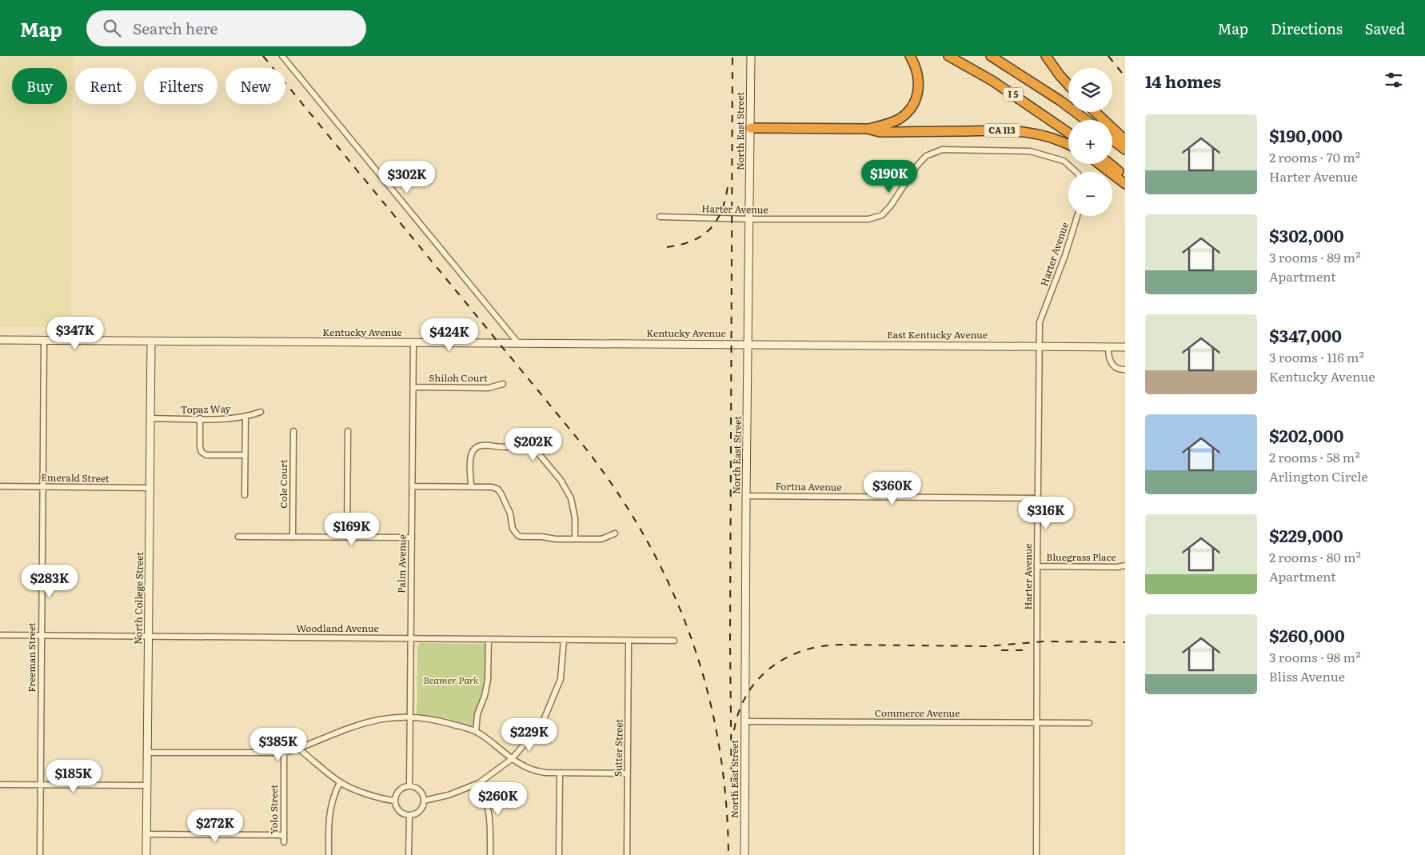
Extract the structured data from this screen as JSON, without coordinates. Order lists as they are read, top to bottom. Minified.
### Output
{"streets":{"highway":["I 5","CA 113"],"street":["North East Street","Harter Avenue","Kentucky Avenue","East Kentucky Avenue","Shiloh Court","Topaz Way","Emerald Street","Cole Court","Fortna Avenue","Bluegrass Place","Palm Avenue","North College Street","Woodland Avenue","Freeman Street","Commerce Avenue","Sutter Street","Yolo Street"]},"crossings":[["CA 113","North East Street"],["North East Street","Harter Avenue"],["North East Street","Kentucky Avenue"],["North East Street","East Kentucky Avenue"],["North East Street","Fortna Avenue"],["North East Street","Commerce Avenue"],["Harter Avenue","East Kentucky Avenue"],["Harter Avenue","Fortna Avenue"],["Harter Avenue","Bluegrass Place"],["Harter Avenue","Commerce Avenue"],["Kentucky Avenue","East Kentucky Avenue"],["Kentucky Avenue","Palm Avenue"],["Kentucky Avenue","North College Street"],["Kentucky Avenue","Freeman Street"],["Shiloh Court","Palm Avenue"],["Topaz Way","North College Street"],["Emerald Street","North College Street"],["Emerald Street","Freeman Street"],["Palm Avenue","Woodland Avenue"],["North College Street","Woodland Avenue"],["Woodland Avenue","Freeman Street"],["Woodland Avenue","Sutter Street"]],"parks":["Beamer Park"],"page":{"header":"Map","search":"Search here","nav":["Map","Directions","Saved"],"heading":"14 homes","map_buttons":["+","−"],"chip":["Buy","Rent","Filters","New"],"list":[{"name":"$190,000","note":"2 rooms · 70 m² · Harter Avenue"},{"name":"$302,000","note":"3 rooms · 89 m² · Apartment"},{"name":"$347,000","note":"3 rooms · 116 m² · Kentucky Avenue"},{"name":"$202,000","note":"2 rooms · 58 m² · Arlington Circle"},{"name":"$229,000","note":"2 rooms · 80 m² · Apartment"},{"name":"$260,000","note":"3 rooms · 98 m² · Bliss Avenue"}],"price":["$190K","$302K","$347K","$424K","$202K","$360K","$316K","$169K","$283K","$229K","$385K","$185K","$260K","$272K"]}}
